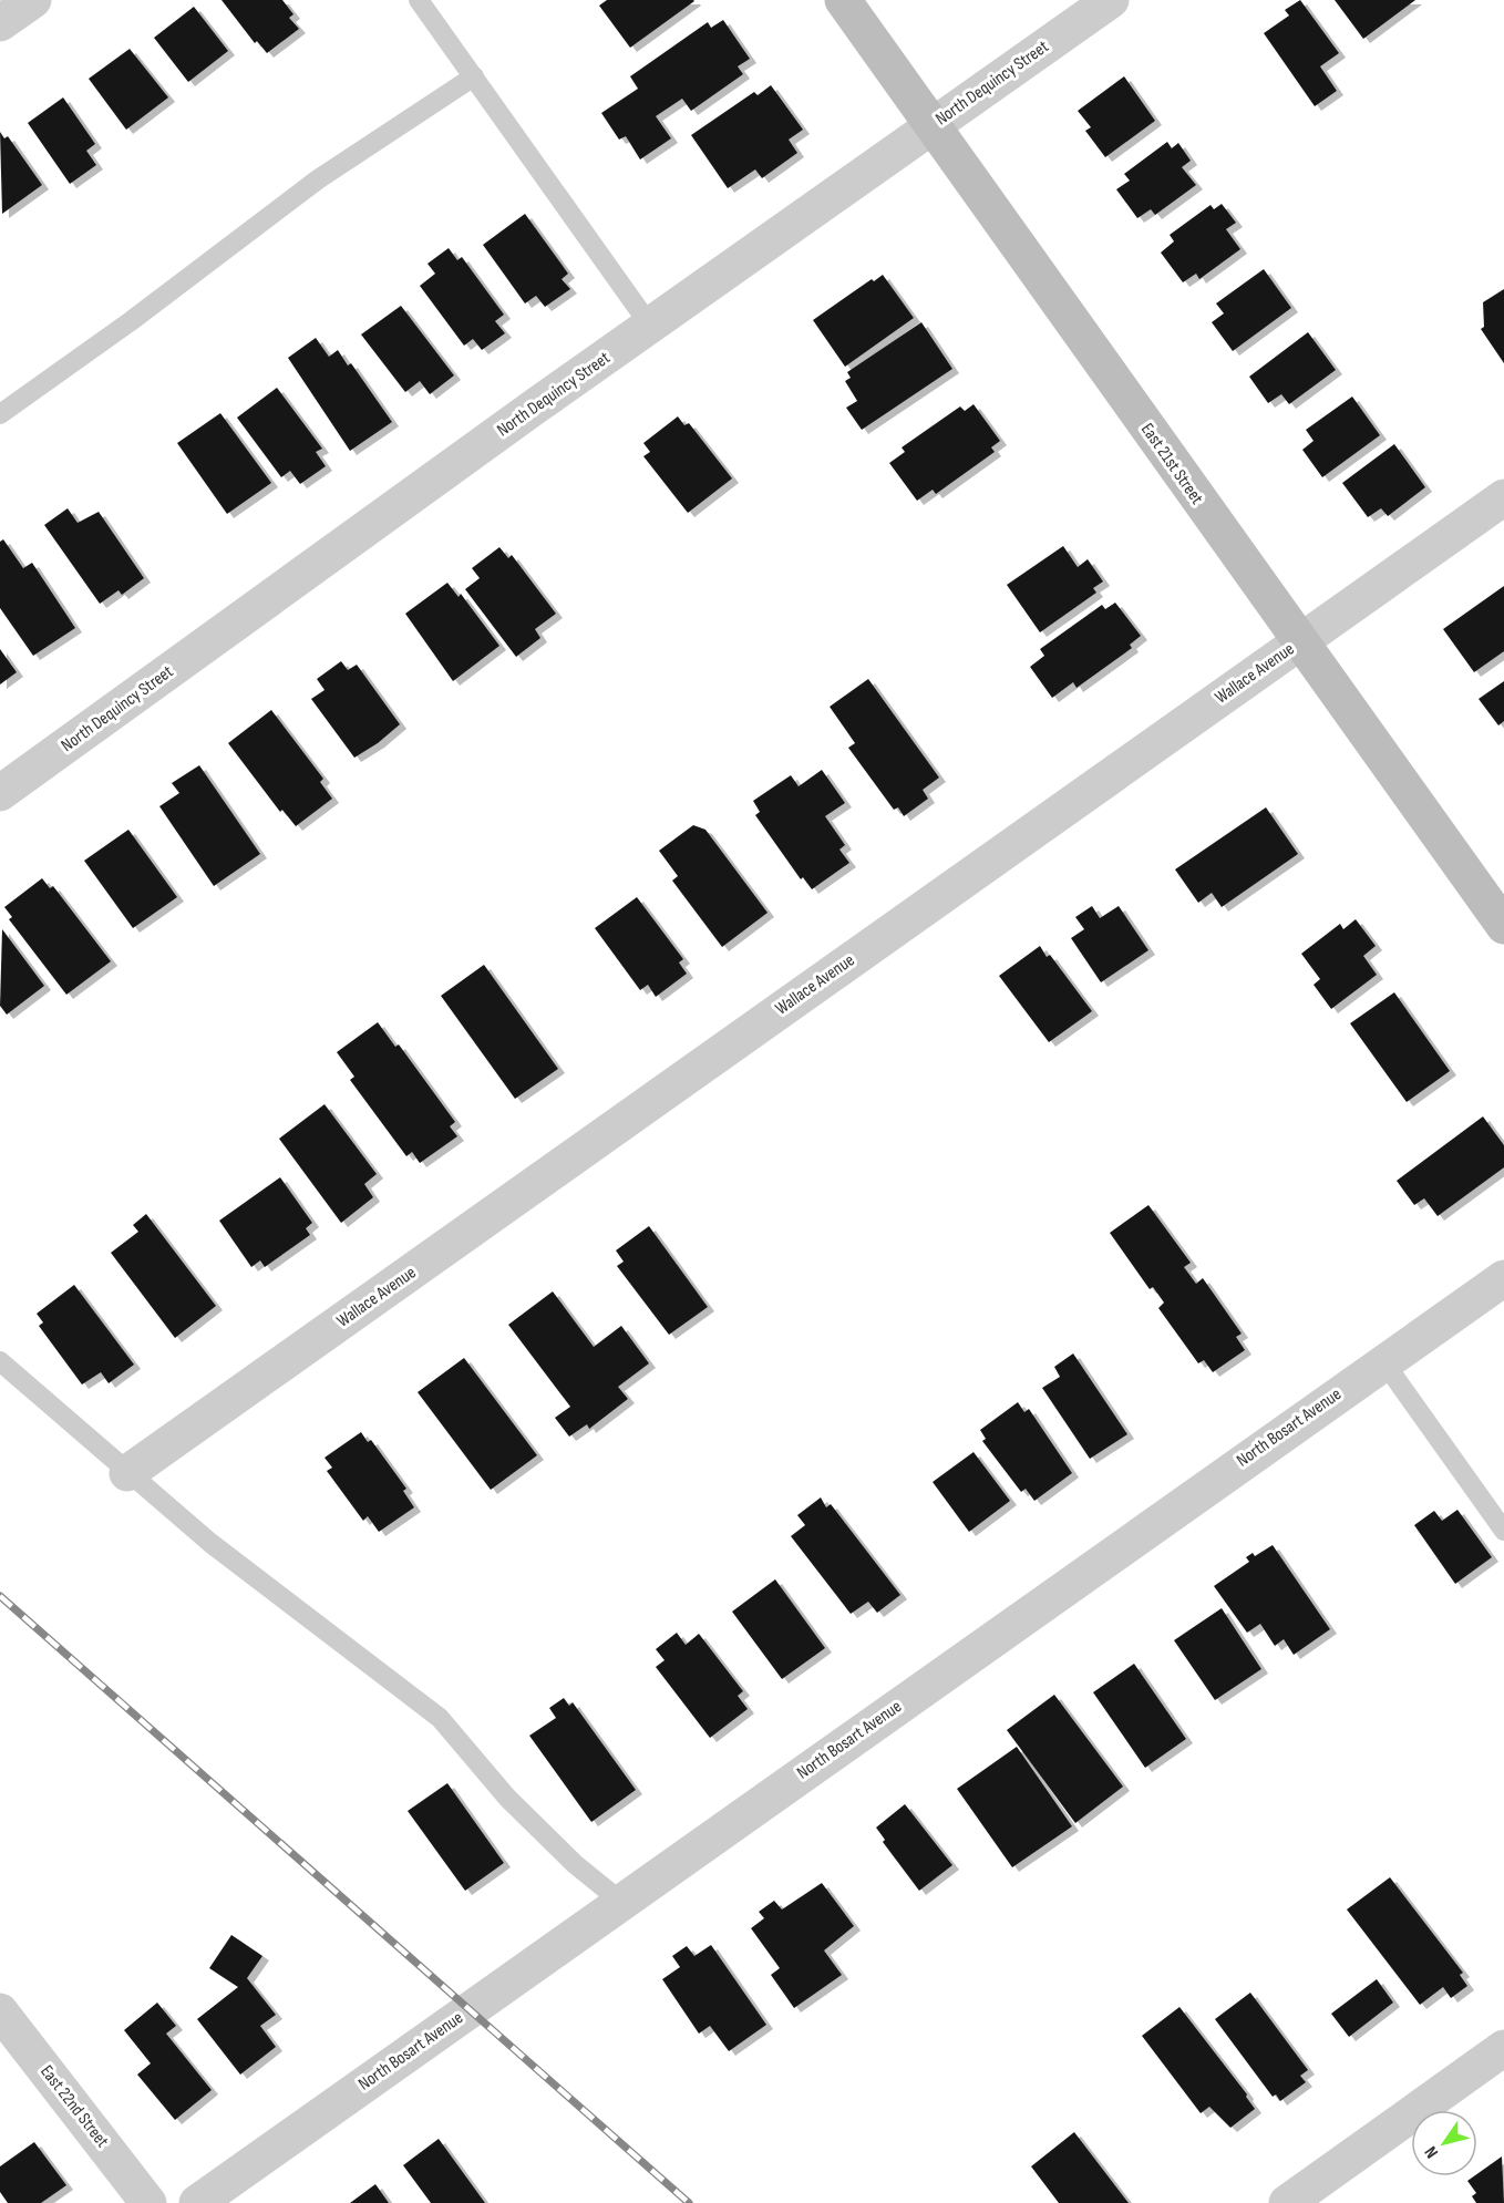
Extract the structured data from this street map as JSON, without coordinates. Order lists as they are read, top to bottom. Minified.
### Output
{"streets":{"main road":["East 21st Street"],"street":["North Dequincy Street","Wallace Avenue","North Bosart Avenue","East 22nd Street"]},"crossings":[["North Dequincy Street","East 21st Street"],["East 21st Street","Wallace Avenue"]],"north":"bottom left"}
